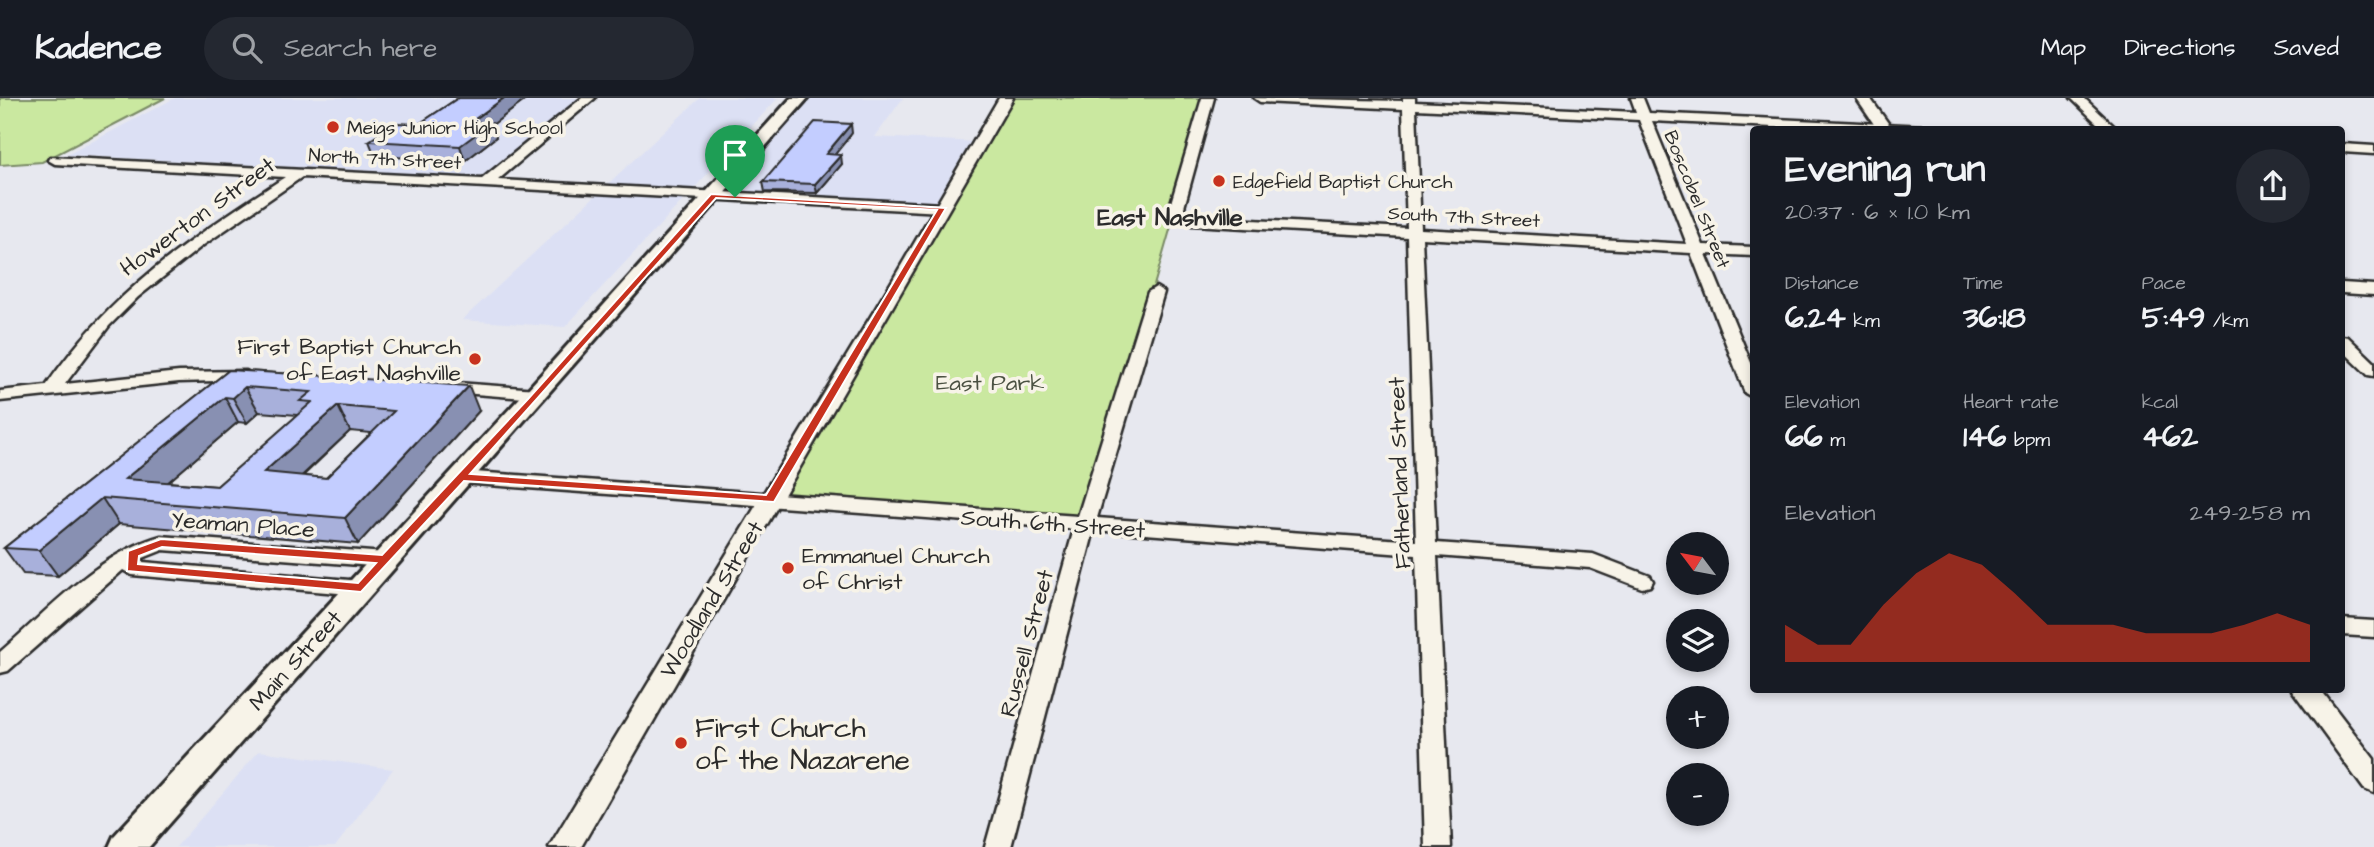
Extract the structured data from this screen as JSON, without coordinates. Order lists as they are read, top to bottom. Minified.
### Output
{"streets":{"main road":["Main Street"],"street":["North 7th Street","Boscobel Street","Howerton Street","South 7th Street","Fatherland Street","South 6th Street","Yeaman Place","Woodland Street","Russell Street"]},"crossings":[["North 7th Street","Howerton Street"],["North 7th Street","Main Street"],["Boscobel Street","South 7th Street"],["South 7th Street","Fatherland Street"],["Fatherland Street","South 6th Street"],["South 6th Street","Woodland Street"],["South 6th Street","Russell Street"],["South 6th Street","Main Street"],["Yeaman Place","Main Street"]],"districts":["East Nashville"],"parks":["East Park"],"places":["Meigs Junior High School","Edgefield Baptist Church","First Baptist Church of East Nashville","Emmanuel Church of Christ","First Church of the Nazarene"],"north":"top left","page":{"header":"Kadence","search":"Search here","nav":["Map","Directions","Saved"],"heading":["Evening run","20:37 · 6 × 1.0 km"],"stats":[["Distance","6.24 km"],["Time","36:18"],["Pace","5:49 /km"],["Elevation","66 m"],["Heart rate","146 bpm"],["kcal","462"]],"chart":["Elevation","249–258 m"],"map_buttons":["+","−"]}}
